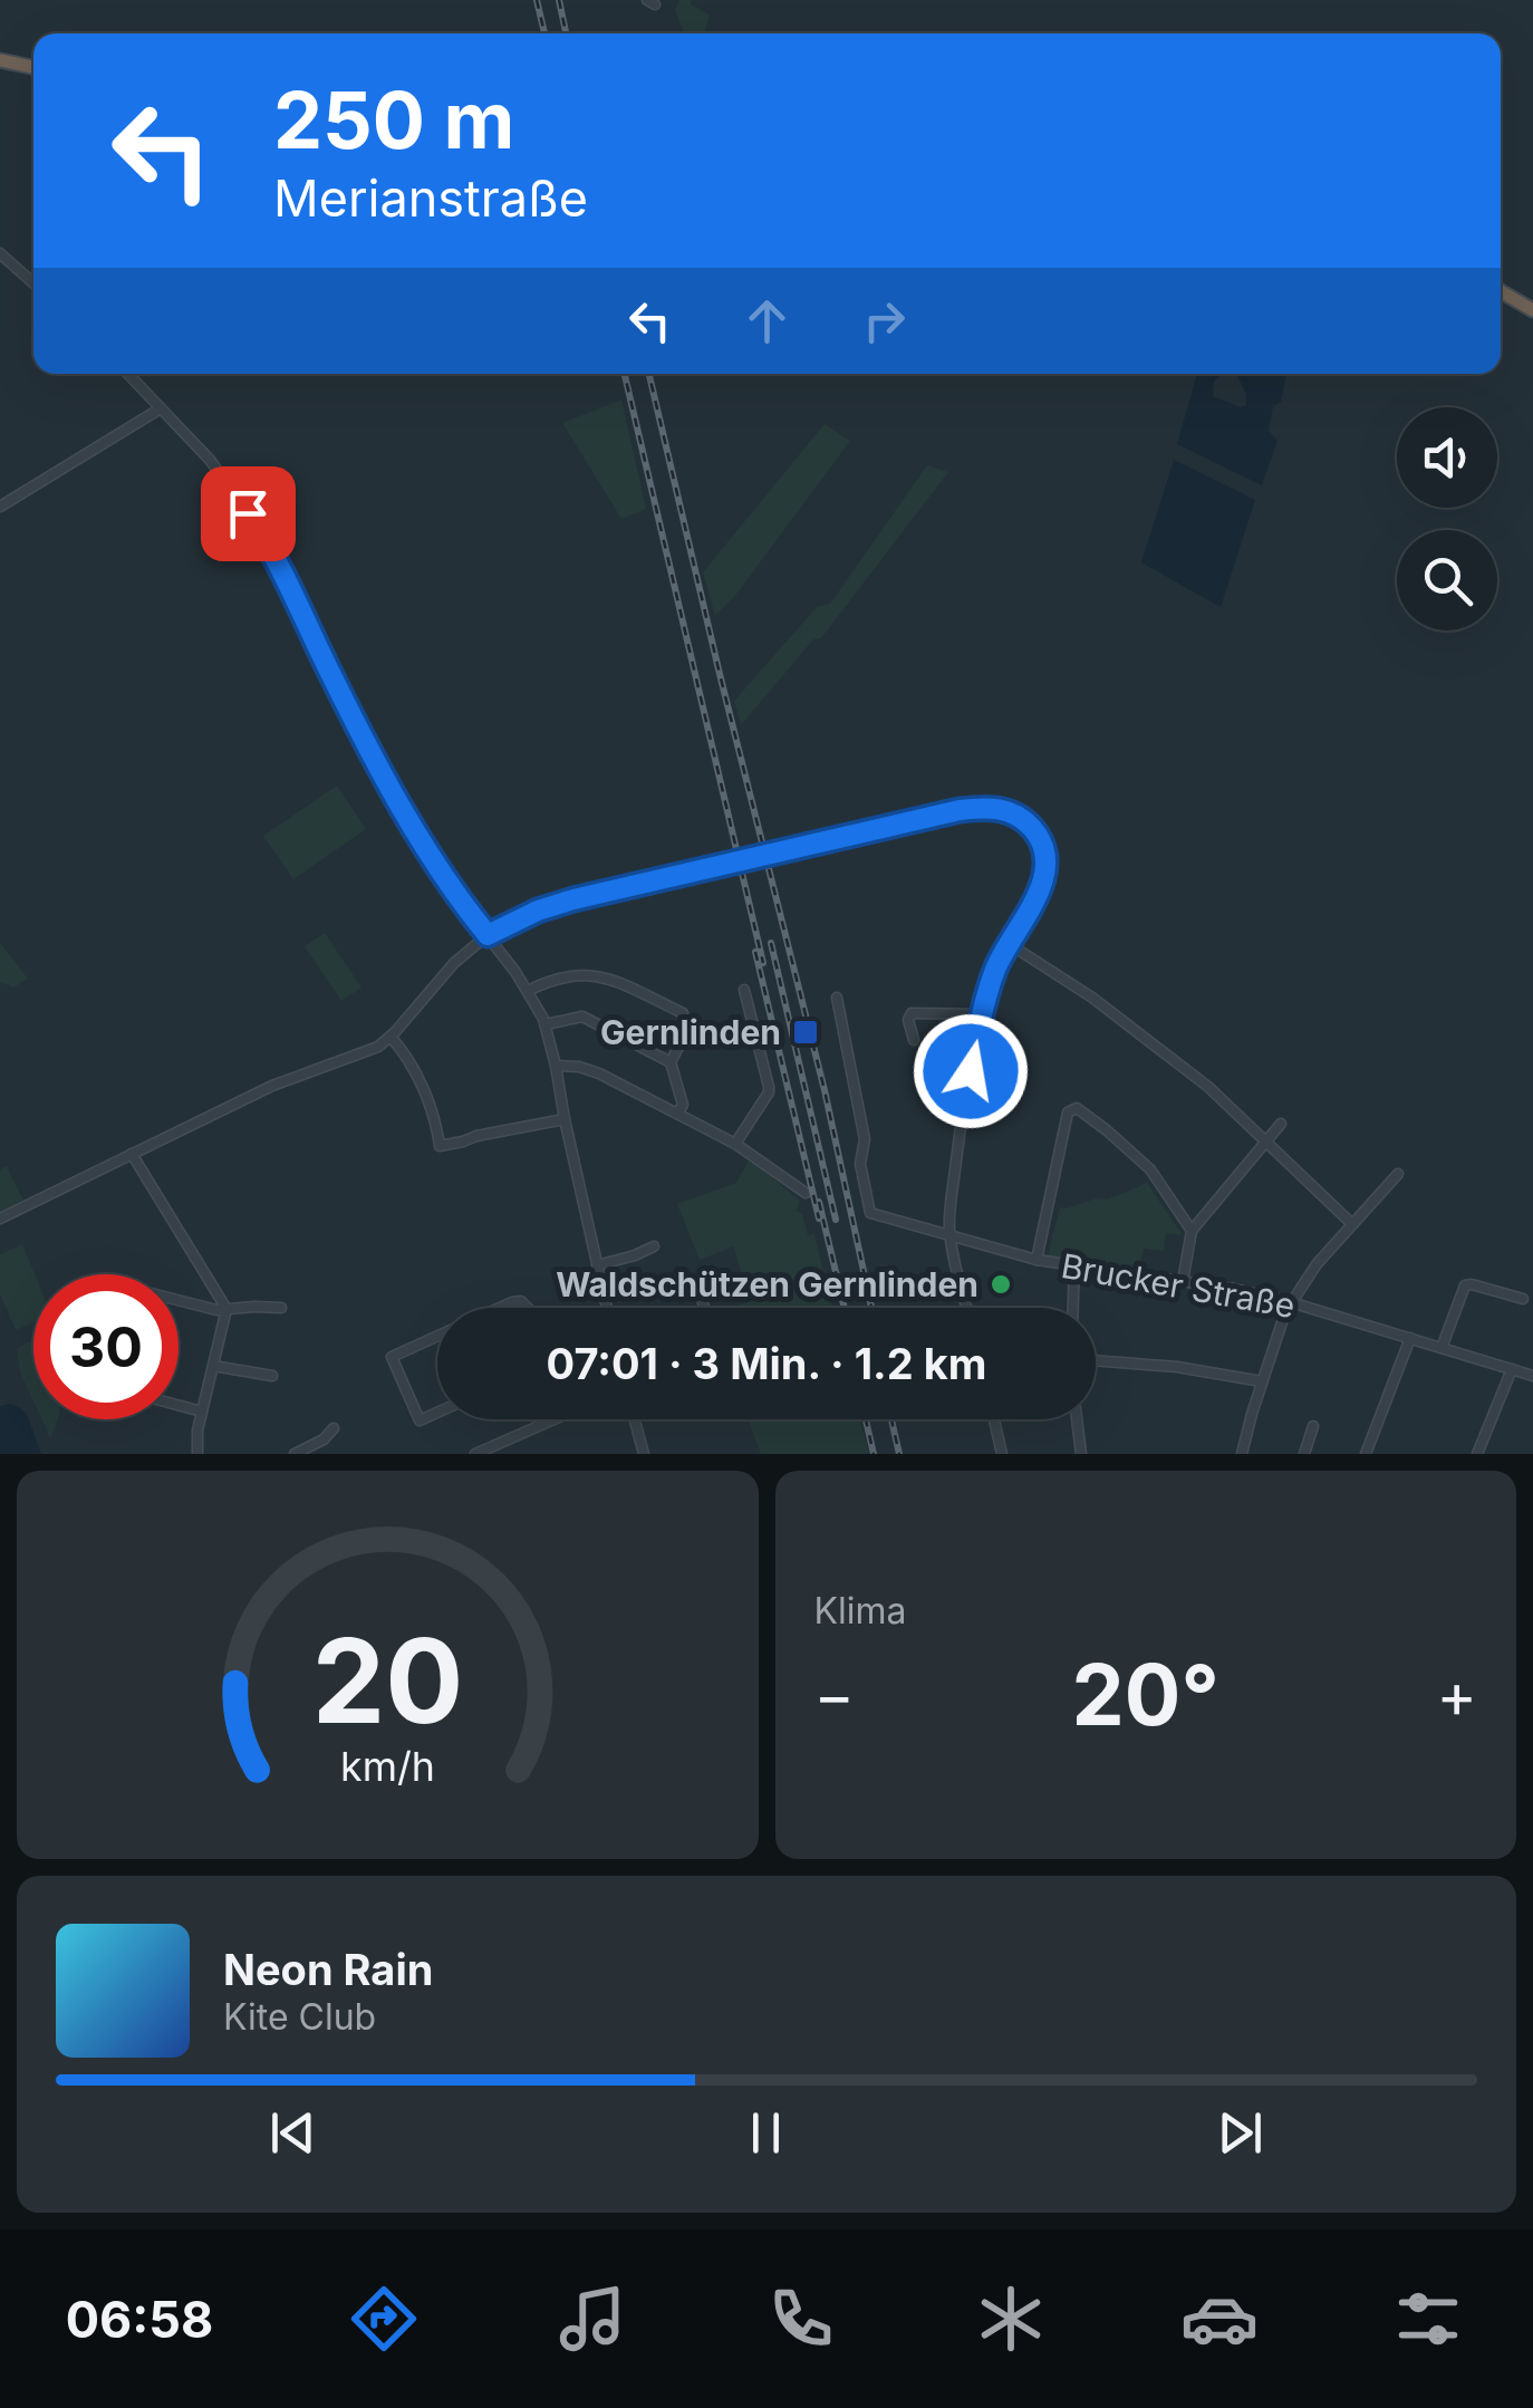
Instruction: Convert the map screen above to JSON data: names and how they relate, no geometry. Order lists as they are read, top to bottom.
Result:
{
  "streets": {
    "street": ["Brucker Straße"]
  },
  "places": {
    "transit": ["Gernlinden"],
    "other": ["Waldschützen Gernlinden"]
  },
  "page": {
    "turn": ["250 m", "Merianstraße"],
    "limit": "30",
    "trip": "07:01 · 3 Min. · 1.2 km",
    "tile": "Klima",
    "heat": ["−", "20°", "+"],
    "song": ["Neon Rain", "Kite Club"],
    "tabs": "06:58",
    "gauge": ["20", "km/h"]
  }
}
